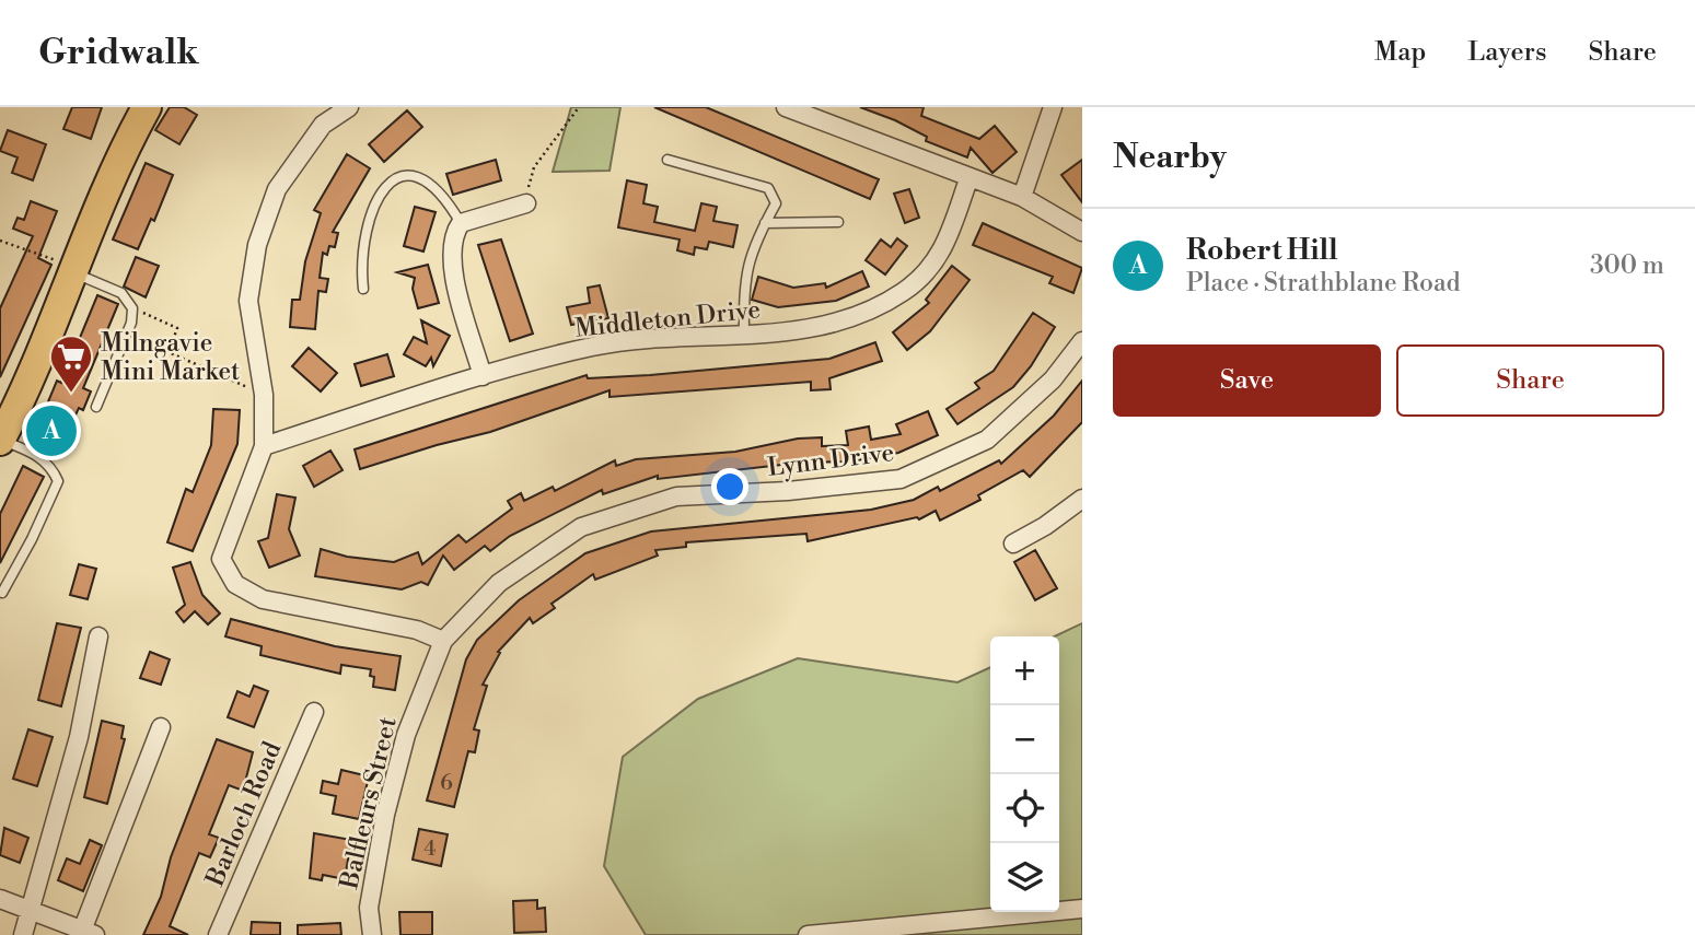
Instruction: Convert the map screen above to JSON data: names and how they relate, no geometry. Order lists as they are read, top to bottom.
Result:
{
  "streets": {
    "street": [
      "Middleton Drive",
      "Lynn Drive",
      "Balfleurs Street",
      "Barloch Road"
    ]
  },
  "crossings": [
    ["Lynn Drive", "Balfleurs Street"]
  ],
  "places": {
    "supermarket": ["Milngavie Mini Market"]
  },
  "house_numbers": ["6", "4"],
  "page": {
    "header": "Gridwalk",
    "nav": ["Map", "Layers", "Share"],
    "heading": "Nearby",
    "list": [
      {
        "mark": "A",
        "name": "Robert Hill",
        "note": "Place · Strathblane Road",
        "value": "300 m"
      }
    ],
    "buttons": ["Save", "Share"],
    "pins": "A",
    "map_buttons": ["+", "−"]
  }
}
